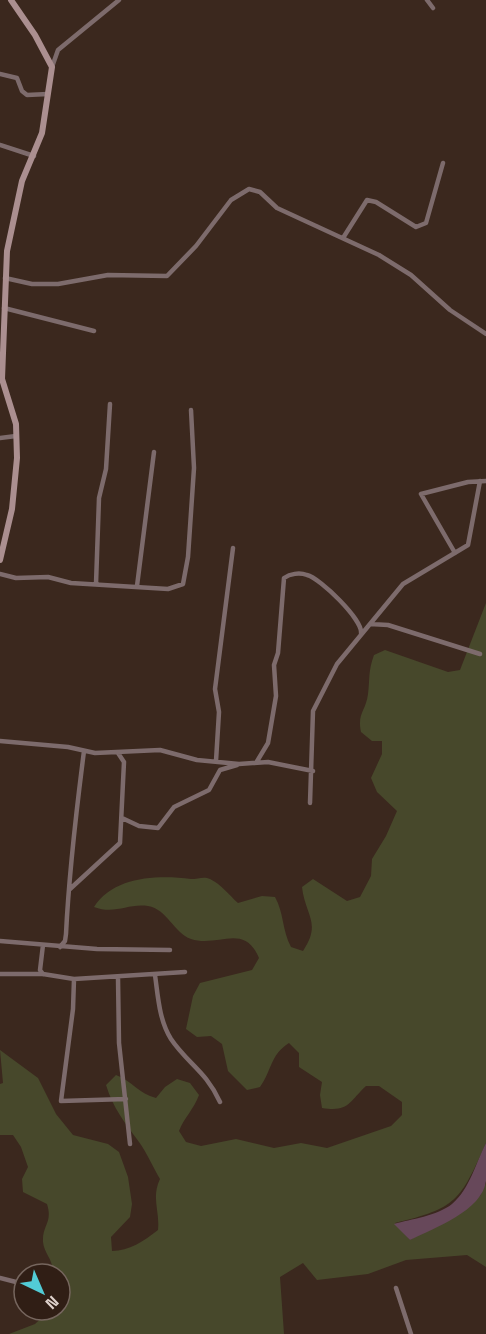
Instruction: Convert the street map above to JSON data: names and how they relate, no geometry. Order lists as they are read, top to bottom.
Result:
{
  "north": "bottom right"
}
